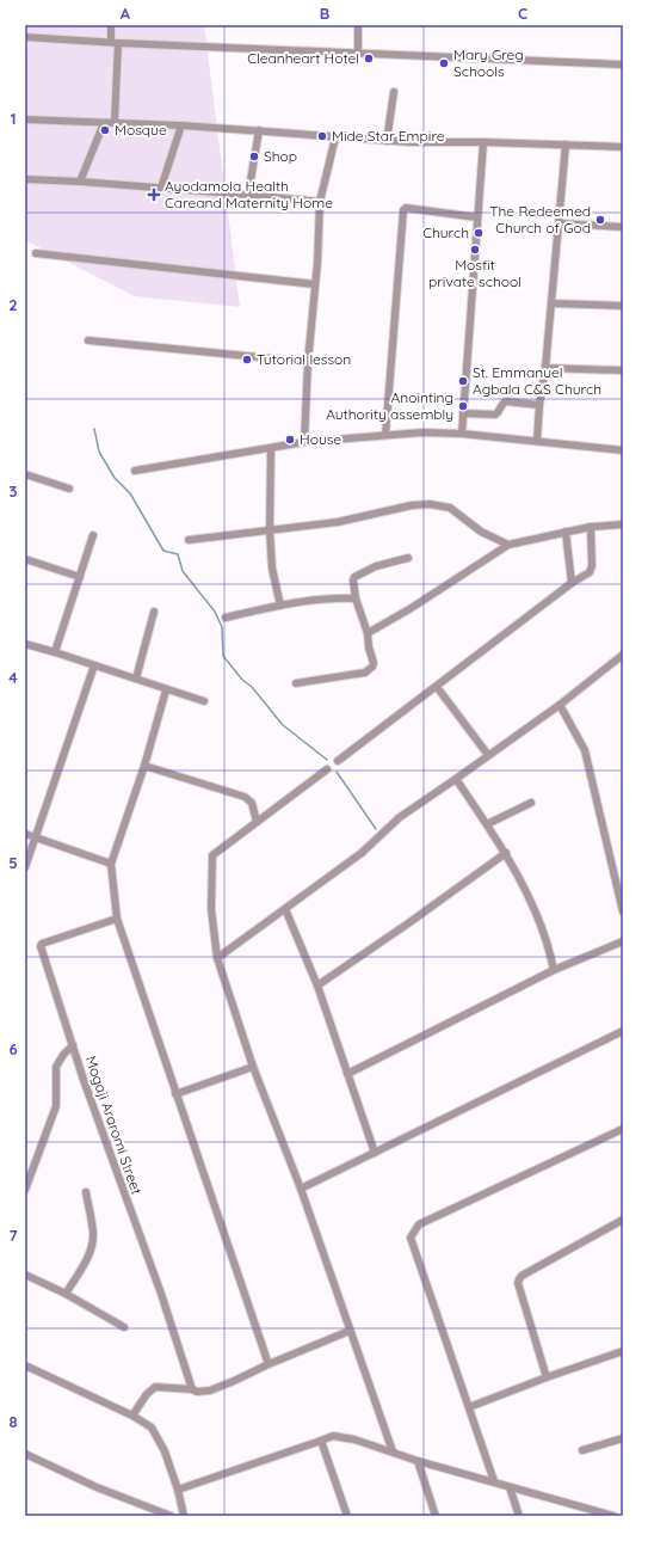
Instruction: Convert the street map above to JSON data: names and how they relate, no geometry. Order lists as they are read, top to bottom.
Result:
{
  "streets": {
    "street": ["Mogaji Araromi Street"]
  },
  "places": {
    "other": [
      "Cleanheart Hotel",
      "Mary Greg Schools",
      "Mosque",
      "Mide Star Empire",
      "Shop",
      "The Redeemed Church of God",
      "Church",
      "Mosfit private school",
      "Tutorial lesson",
      "St. Emmanuel Agbala C&S Church",
      "Anointing Authority assembly",
      "House"
    ],
    "health": ["Ayodamola Health Careand Maternity Home"]
  },
  "grid": {
    "columns": ["A", "B", "C"],
    "rows": [
      "1",
      "2",
      "3",
      "4",
      "5",
      "6",
      "7",
      "8"
    ]
  }
}
